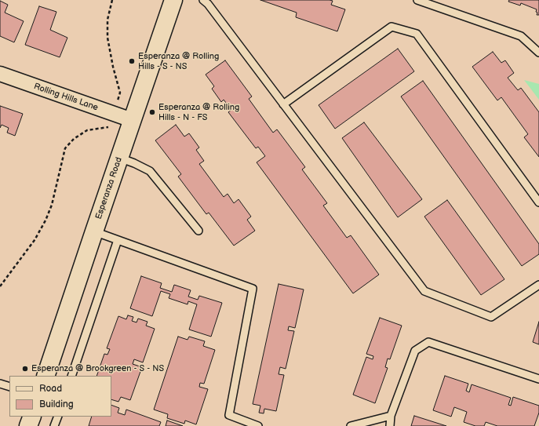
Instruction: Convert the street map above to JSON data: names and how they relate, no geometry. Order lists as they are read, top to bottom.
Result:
{
  "streets": {
    "street": ["Rolling Hills Lane", "Esperanza Road"]
  },
  "crossings": [
    ["Rolling Hills Lane", "Esperanza Road"]
  ],
  "places": ["Esperanza @ Rolling Hills - S - NS", "Esperanza @ Rolling Hills - N - FS", "Esperanza @ Brookgreen - S - NS"],
  "legend": ["Road", "Building"]
}
